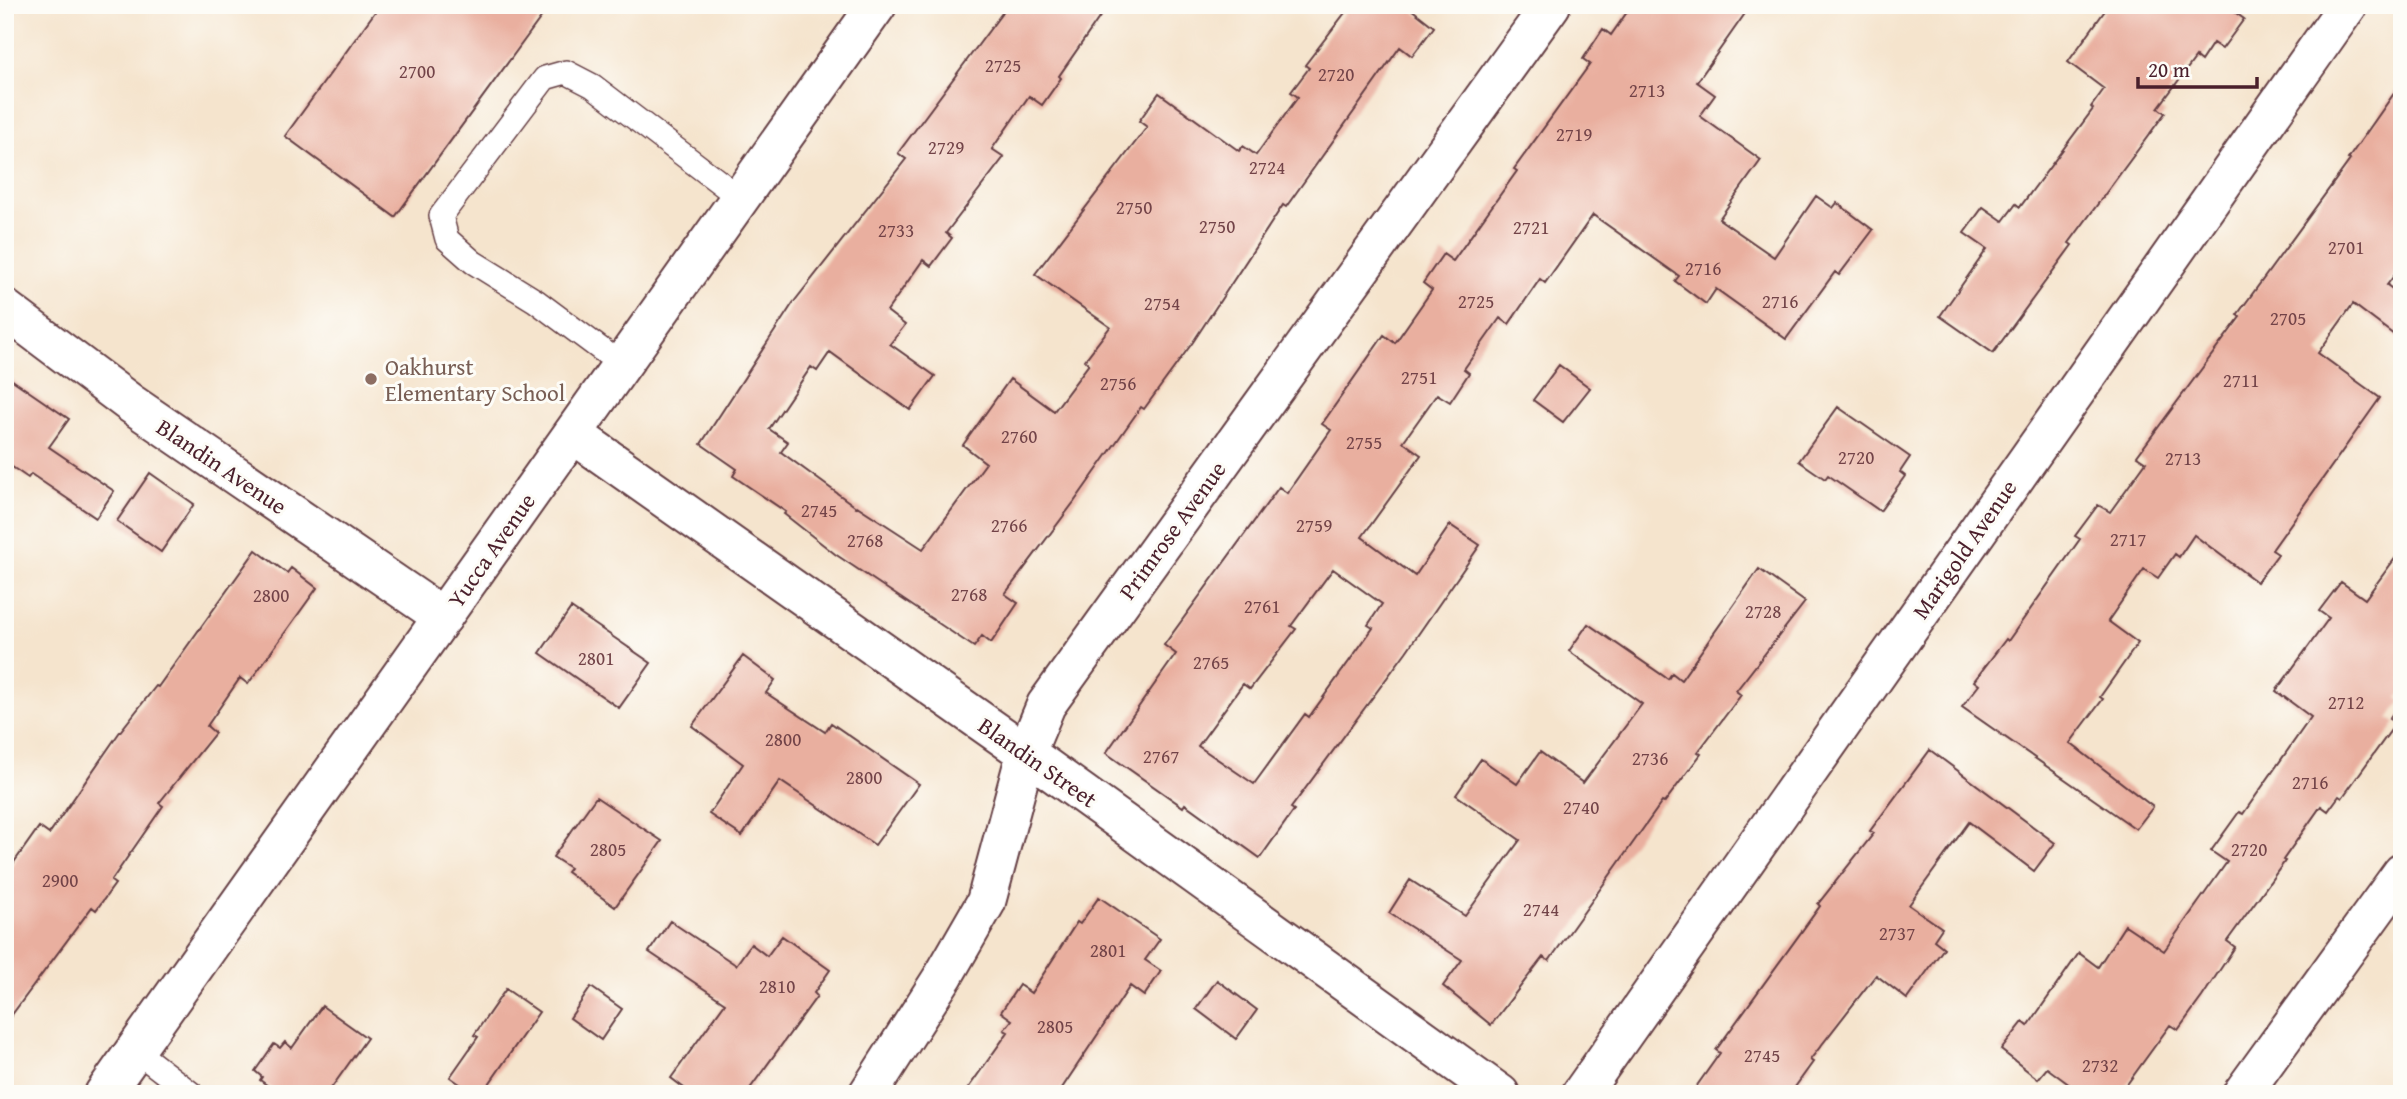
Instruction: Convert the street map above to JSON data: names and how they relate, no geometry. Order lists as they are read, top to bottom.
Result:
{
  "streets": {
    "street": [
      "Blandin Avenue",
      "Primrose Avenue",
      "Marigold Avenue",
      "Yucca Avenue",
      "Blandin Street"
    ]
  },
  "crossings": [
    ["Blandin Avenue", "Yucca Avenue"],
    ["Primrose Avenue", "Blandin Street"],
    ["Yucca Avenue", "Blandin Street"]
  ],
  "places": ["Oakhurst Elementary School"],
  "house_numbers": [
    "2725",
    "2700",
    "2720",
    "2713",
    "2719",
    "2729",
    "2724",
    "2750",
    "2750",
    "2721",
    "2733",
    "2701",
    "2716",
    "2725",
    "2716",
    "2754",
    "2705",
    "2751",
    "2711",
    "2756",
    "2760",
    "2755",
    "2720",
    "2713",
    "2745",
    "2766",
    "2759",
    "2717",
    "2768",
    "2768",
    "2800",
    "2761",
    "2728",
    "2801",
    "2765",
    "2712",
    "2800",
    "2767",
    "2736",
    "2800",
    "2716",
    "2740",
    "2805",
    "2720",
    "2900",
    "2744",
    "2737",
    "2801",
    "2810",
    "2805",
    "2745",
    "2732"
  ],
  "scale_bar": "20 m"
}
